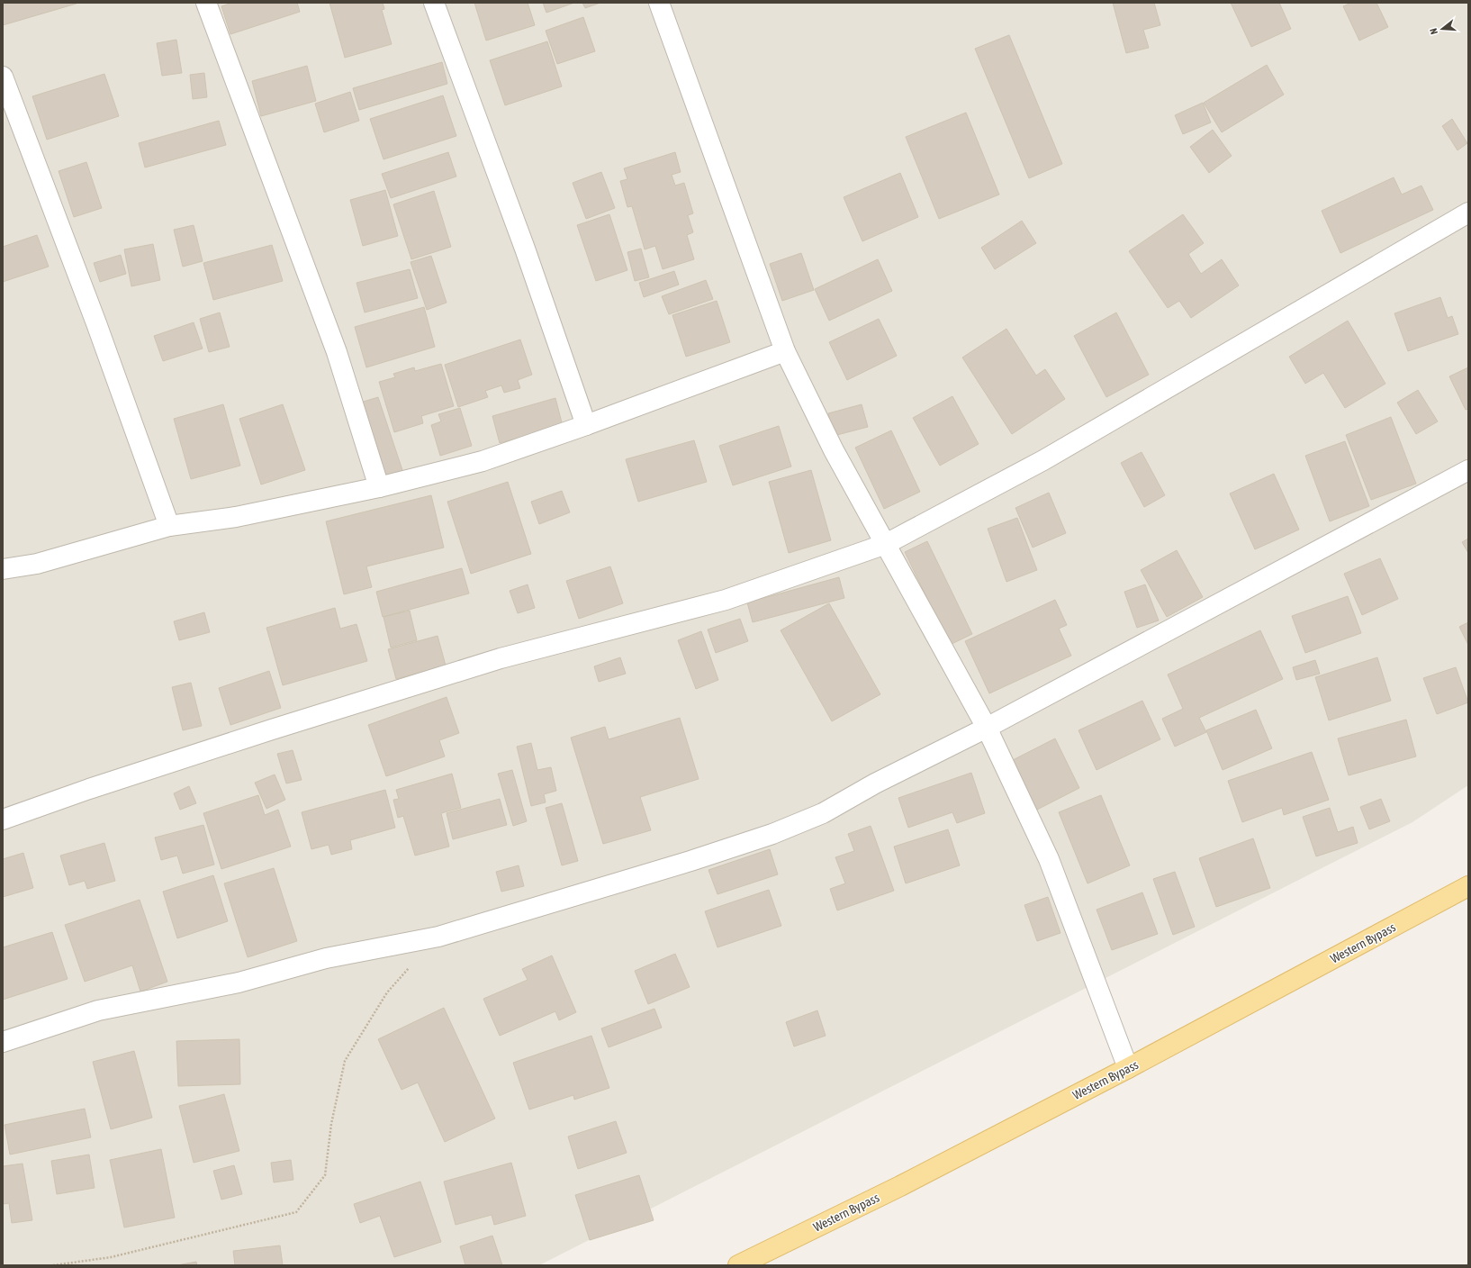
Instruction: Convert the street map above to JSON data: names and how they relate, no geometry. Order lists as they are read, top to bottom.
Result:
{
  "streets": {
    "main road": ["Western Bypass"]
  },
  "north": "left"
}
